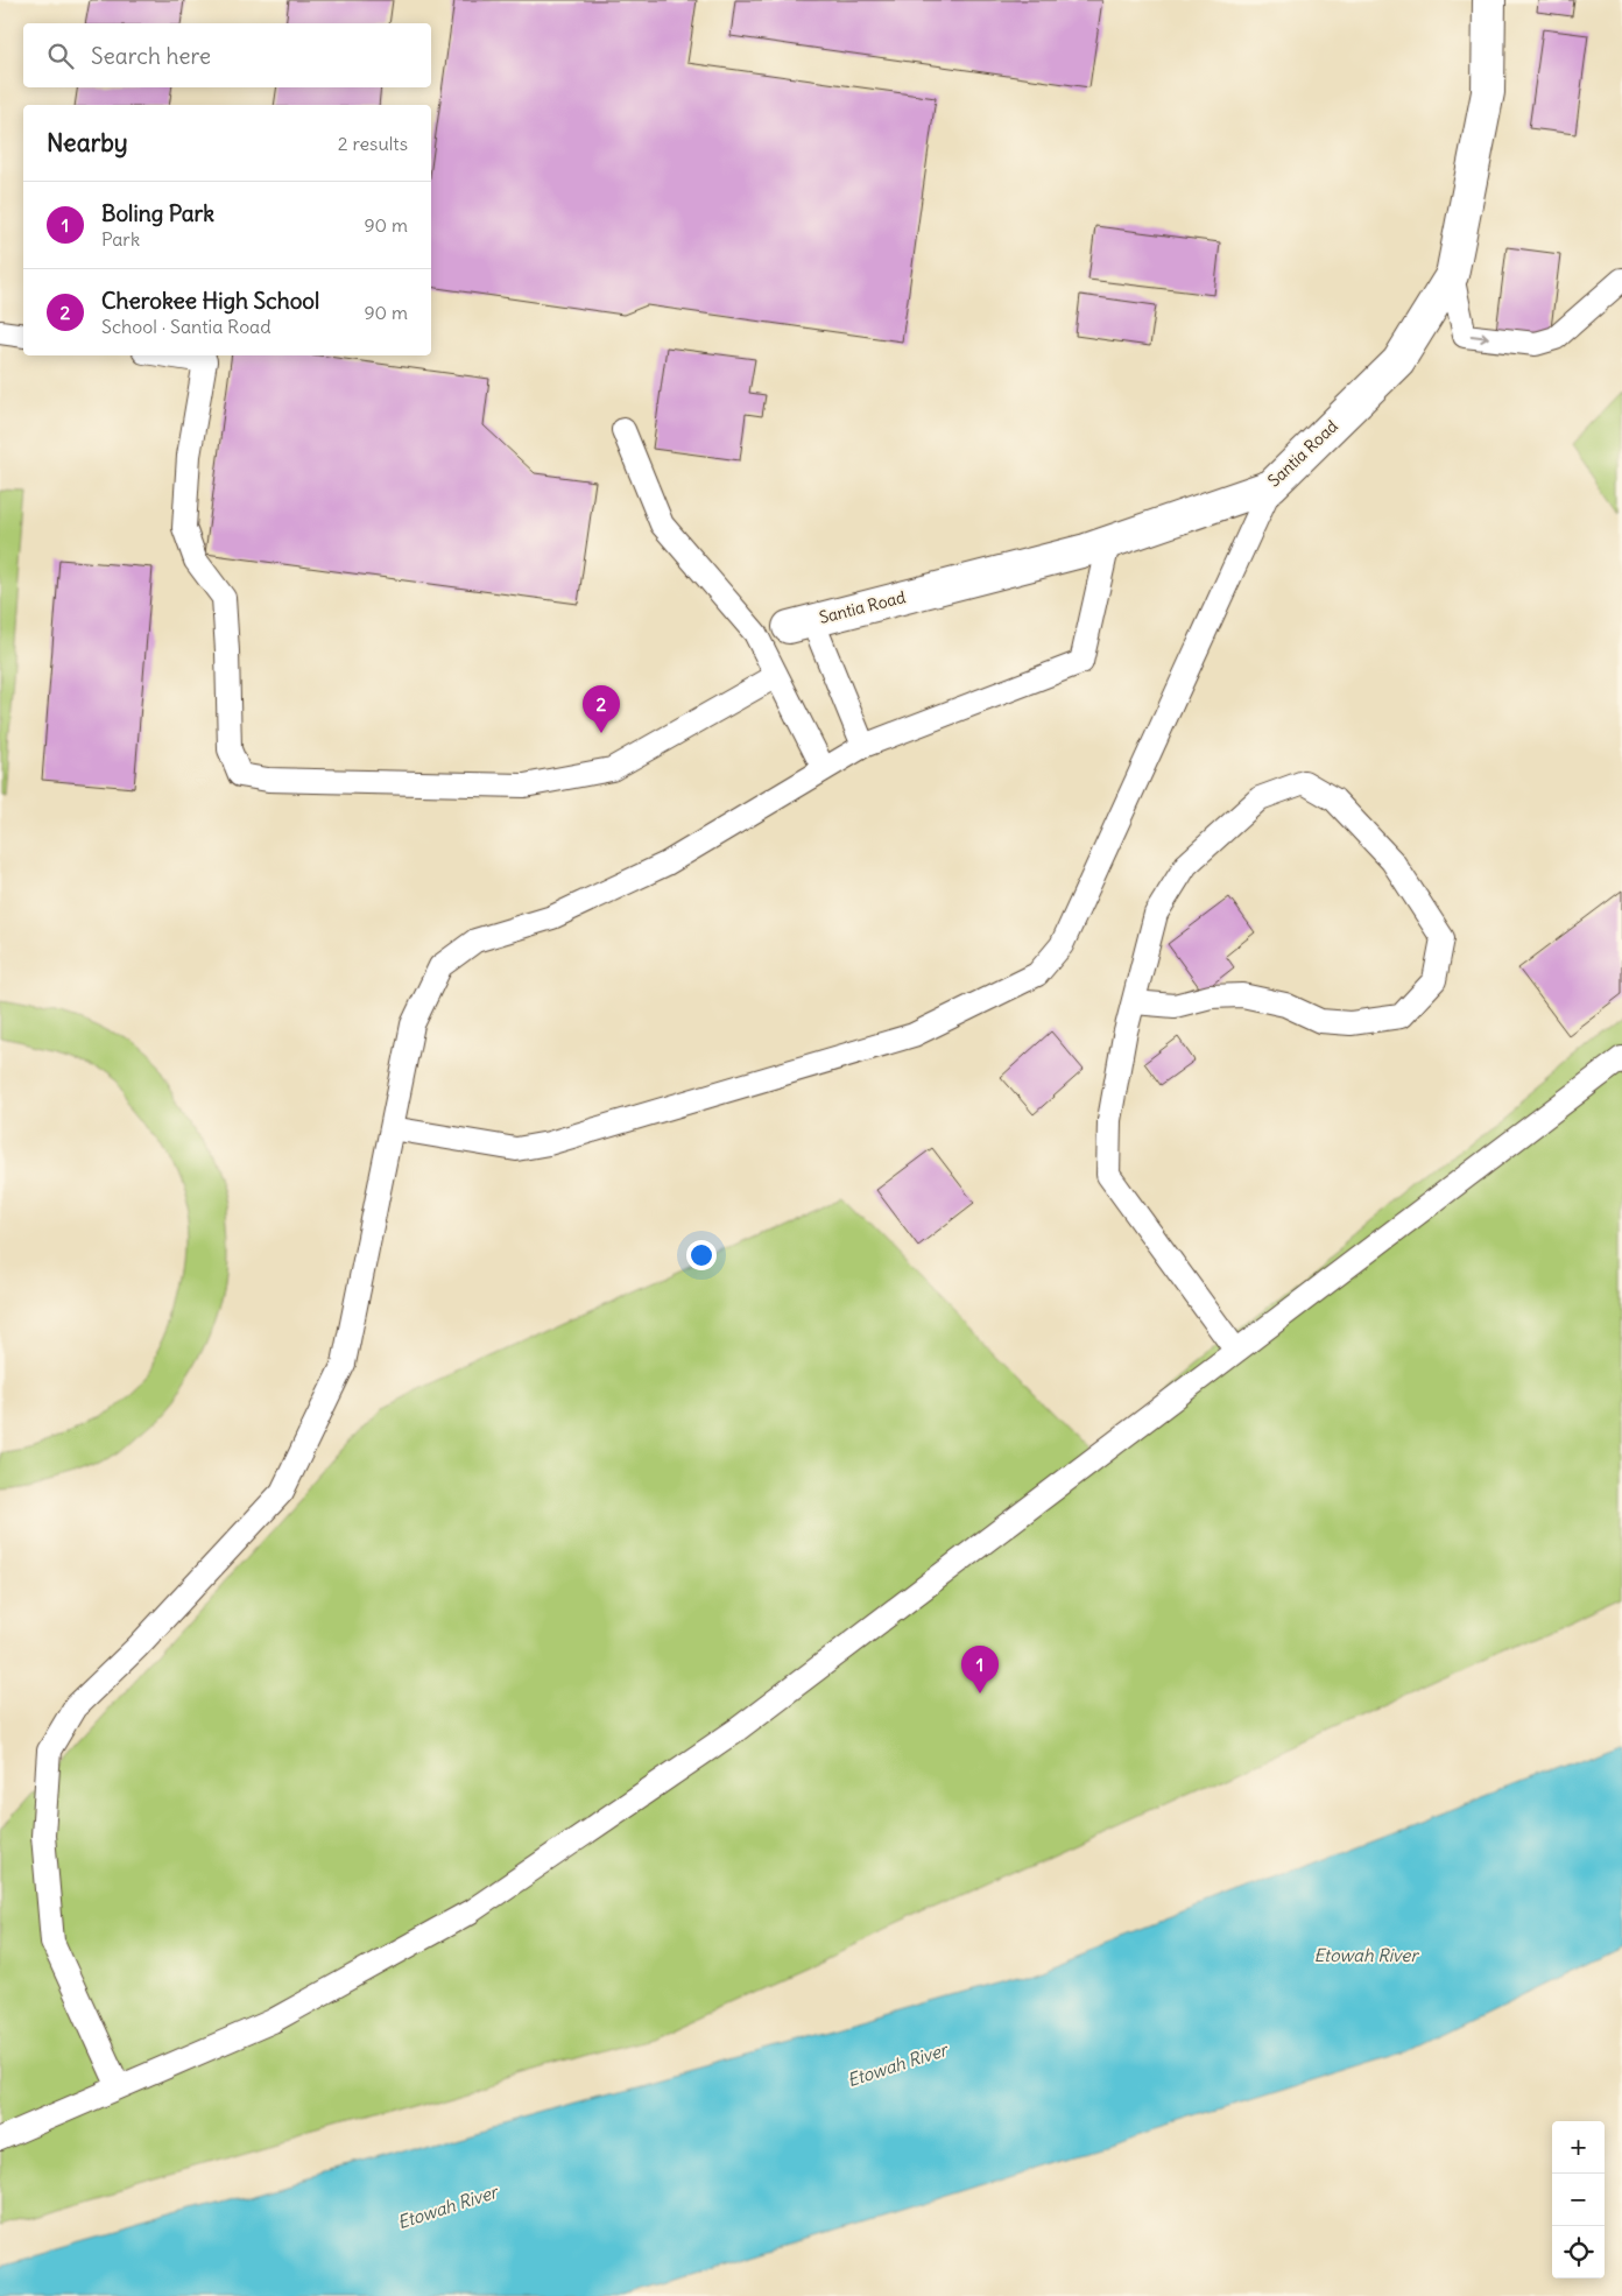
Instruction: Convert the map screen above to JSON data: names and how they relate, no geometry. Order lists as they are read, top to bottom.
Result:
{
  "streets": {
    "street": ["Santia Road"]
  },
  "water": ["Etowah River"],
  "page": {
    "search": "Search here",
    "heading": ["Nearby", "2 results"],
    "list": [
      {
        "mark": "1",
        "name": "Boling Park",
        "note": "Park",
        "value": "90 m"
      },
      {
        "mark": "2",
        "name": "Cherokee High School",
        "note": "School · Santia Road",
        "value": "90 m"
      }
    ],
    "pins": ["2", "1"],
    "map_buttons": ["+", "−"]
  }
}
